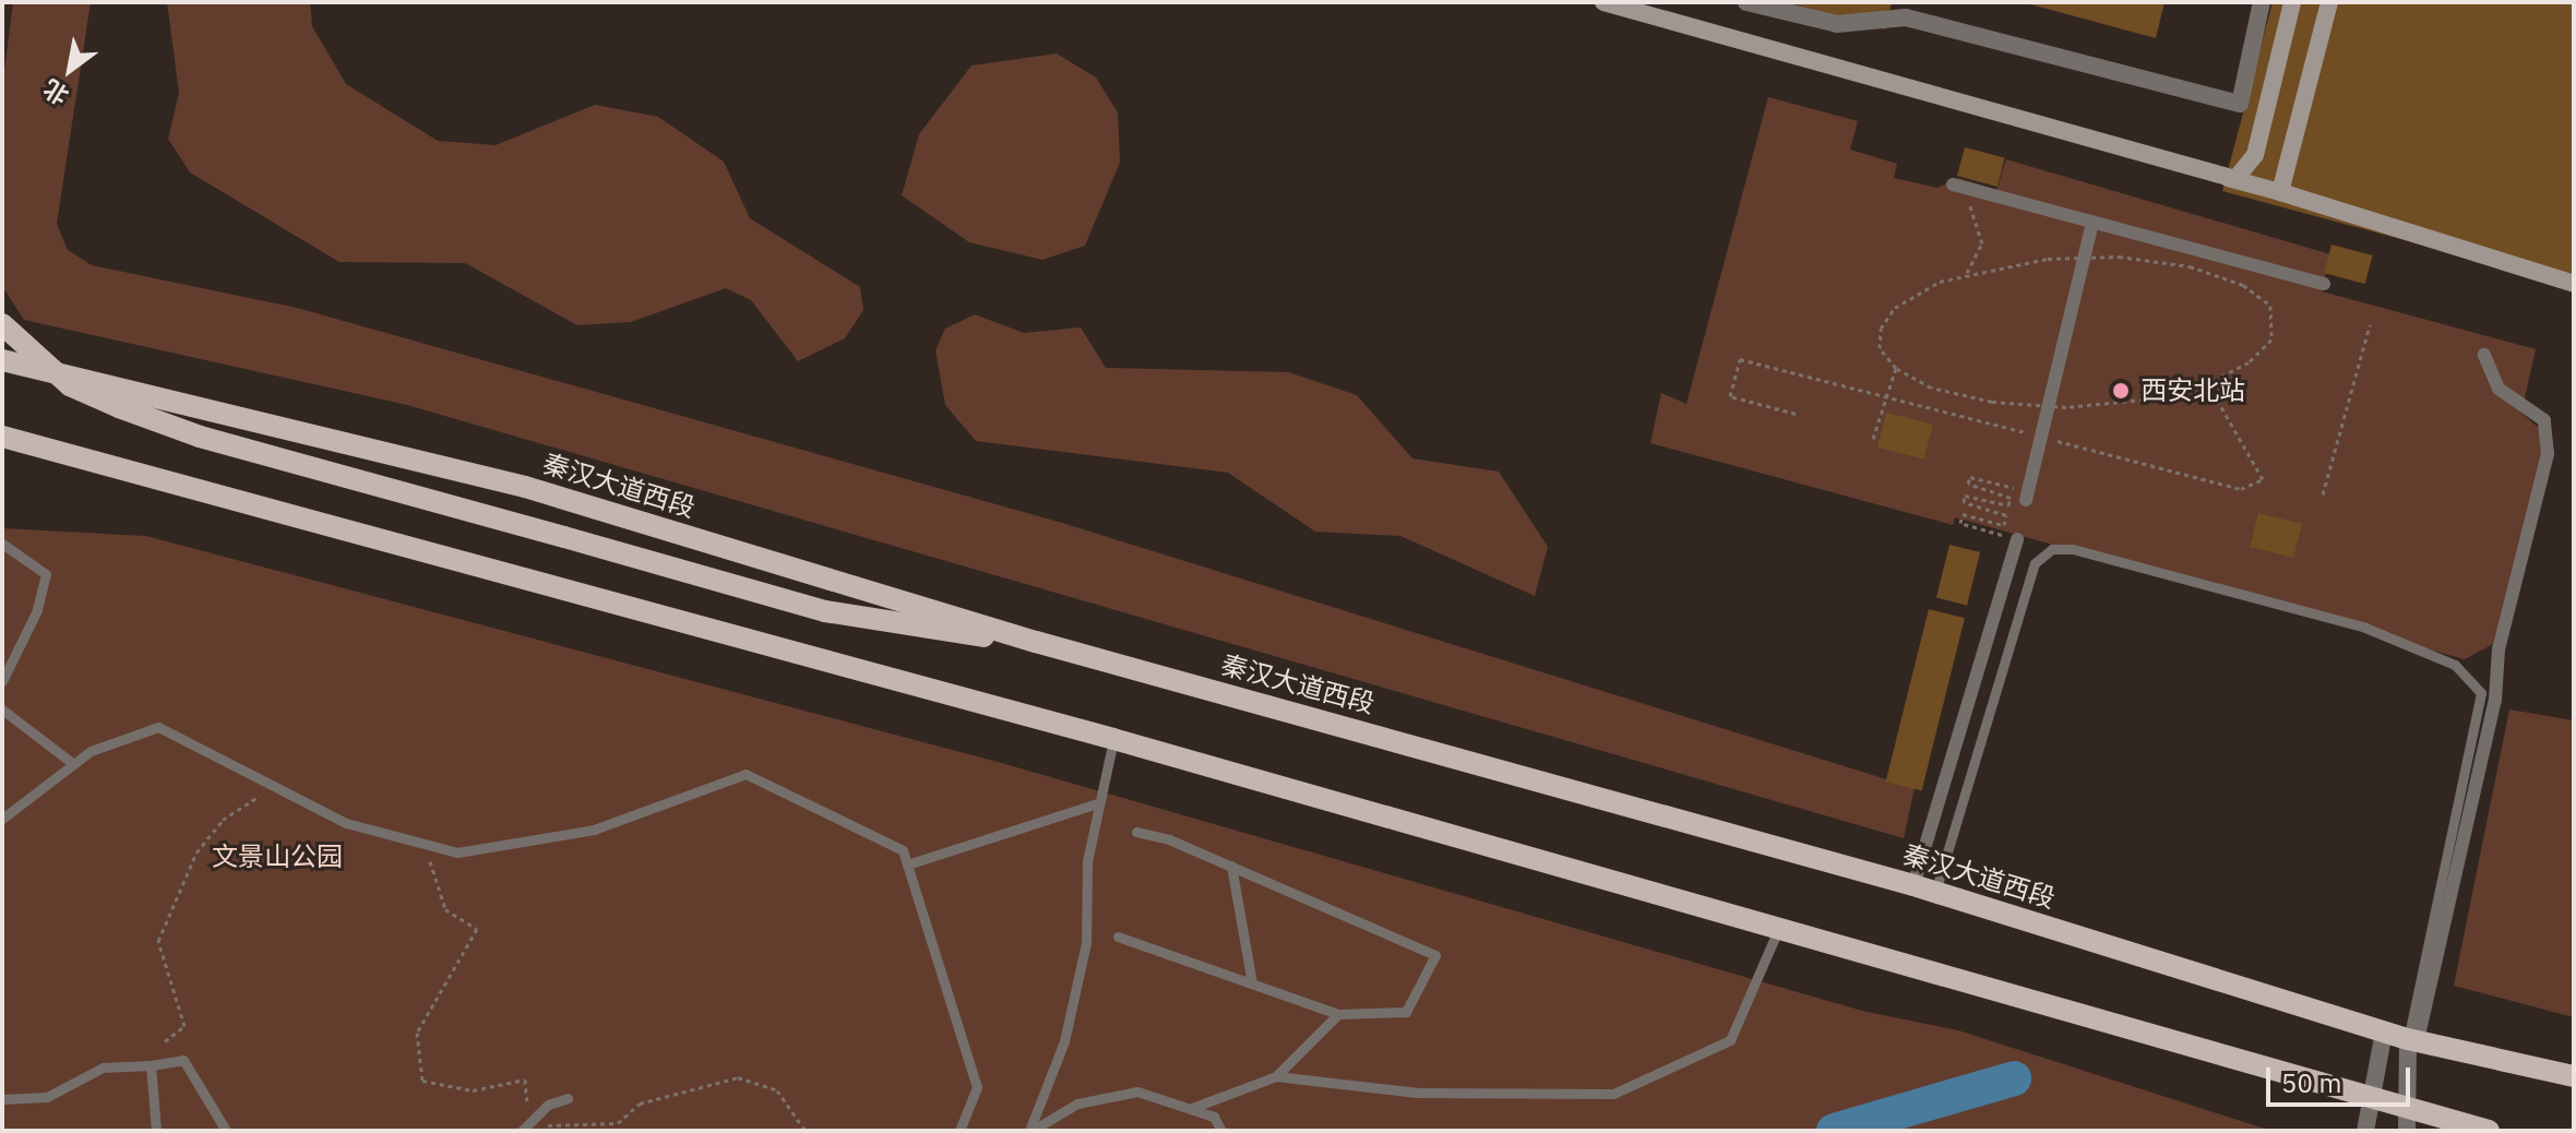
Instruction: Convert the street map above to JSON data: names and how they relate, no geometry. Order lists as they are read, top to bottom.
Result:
{
  "streets": {
    "main road": ["秦汉大道西段"]
  },
  "parks": ["文景山公园"],
  "places": ["西安北站"],
  "scale_bar": "50 m",
  "north": "bottom left"
}
